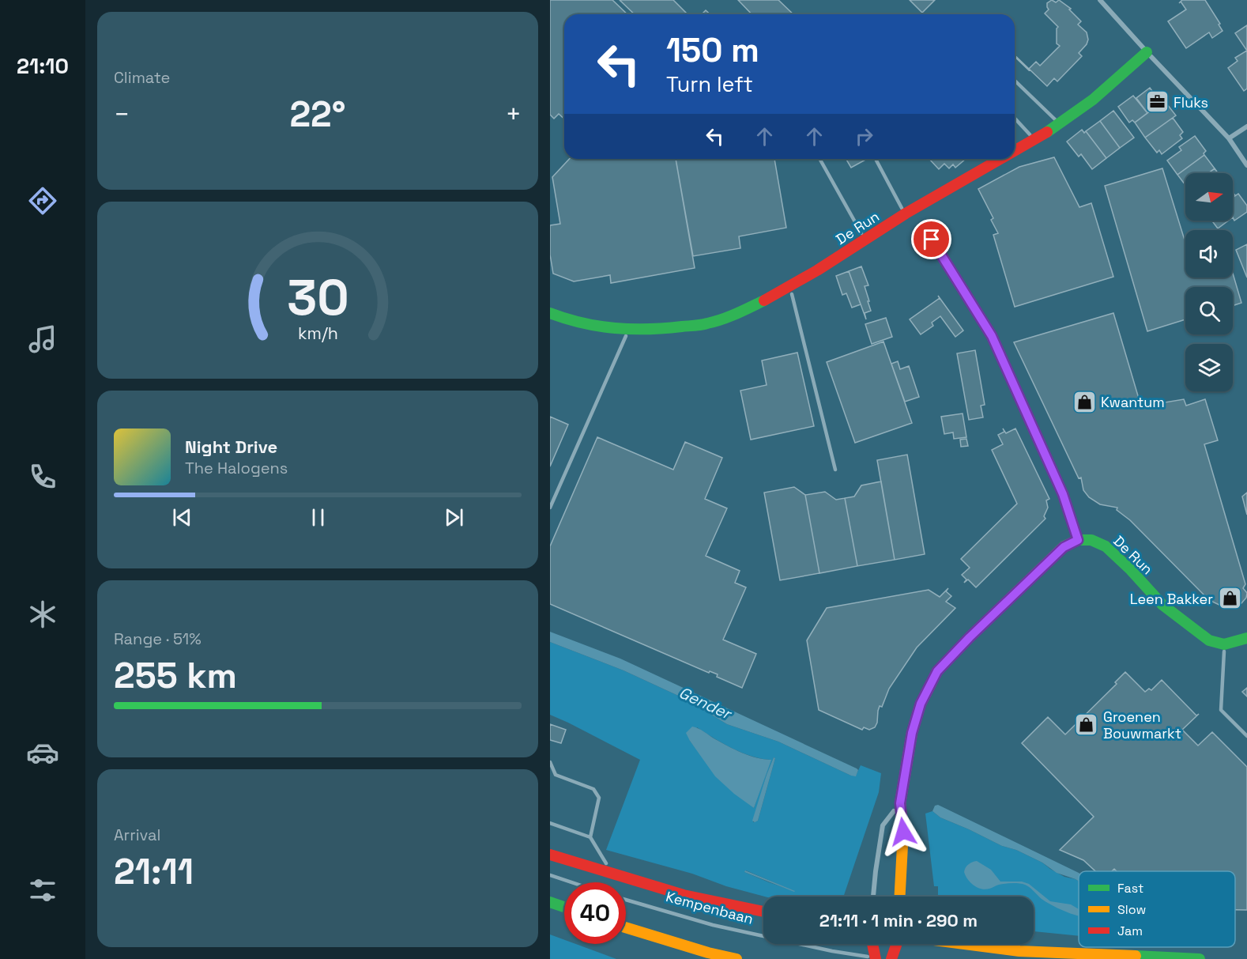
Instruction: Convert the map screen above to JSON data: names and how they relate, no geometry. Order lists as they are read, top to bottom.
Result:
{
  "streets": {
    "street": ["De Run", "Kempenbaan"]
  },
  "water": ["Gender"],
  "places": {
    "office": ["Fluks"],
    "shop": ["Kwantum", "Leen Bakker", "Groenen Bouwmarkt"]
  },
  "legend": ["Fast", "Slow", "Jam"],
  "north": "right",
  "page": {
    "tabs": "21:10",
    "tile": [
      "Climate",
      ["Range · 51%", "255 km"],
      ["Arrival", "21:11"]
    ],
    "turn": ["150 m", "Turn left"],
    "heat": ["−", "22°", "+"],
    "song": ["Night Drive", "The Halogens"],
    "limit": "40",
    "trip": "21:11 · 1 min · 290 m",
    "gauge": ["30", "km/h"]
  }
}
